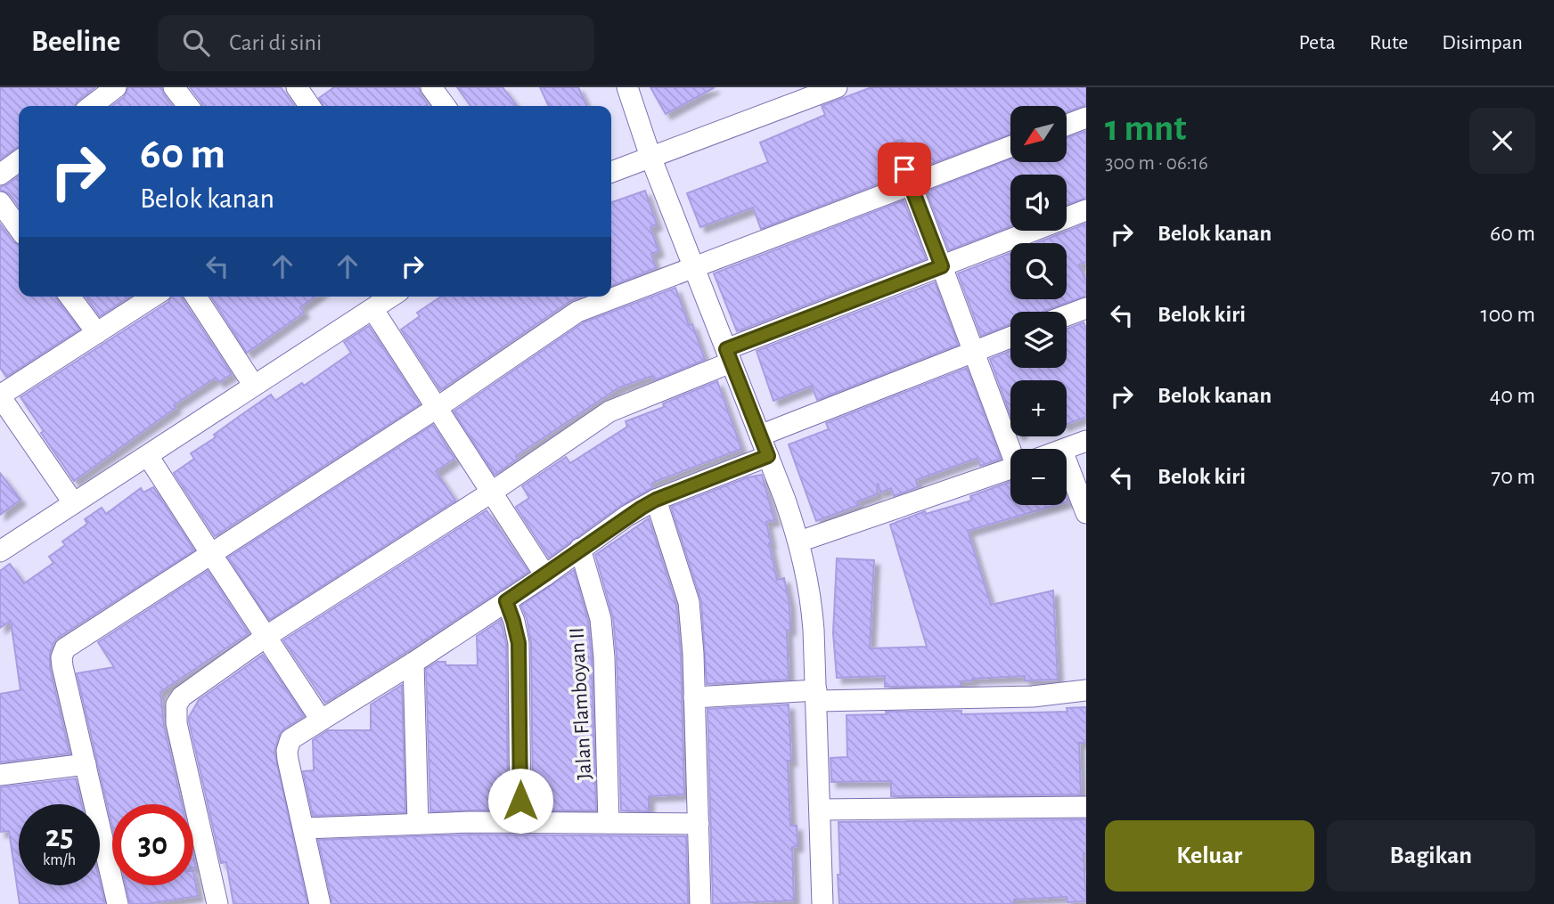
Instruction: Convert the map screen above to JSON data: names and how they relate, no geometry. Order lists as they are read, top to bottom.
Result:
{
  "streets": {
    "street": ["Jalan Flamboyan II"]
  },
  "north": "bottom left",
  "page": {
    "header": "Beeline",
    "search": "Cari di sini",
    "nav": ["Peta", "Rute", "Disimpan"],
    "heading": ["1 mnt", "300 m · 06:16"],
    "map_buttons": ["+", "−"],
    "turn": ["60 m", "Belok kanan"],
    "list": [
      {
        "name": "Belok kanan",
        "value": "60 m"
      },
      {
        "name": "Belok kiri",
        "value": "100 m"
      },
      {
        "name": "Belok kanan",
        "value": "40 m"
      },
      {
        "name": "Belok kiri",
        "value": "70 m"
      }
    ],
    "speed": "25 km/h",
    "limit": "30",
    "buttons": ["Keluar", "Bagikan"]
  }
}
